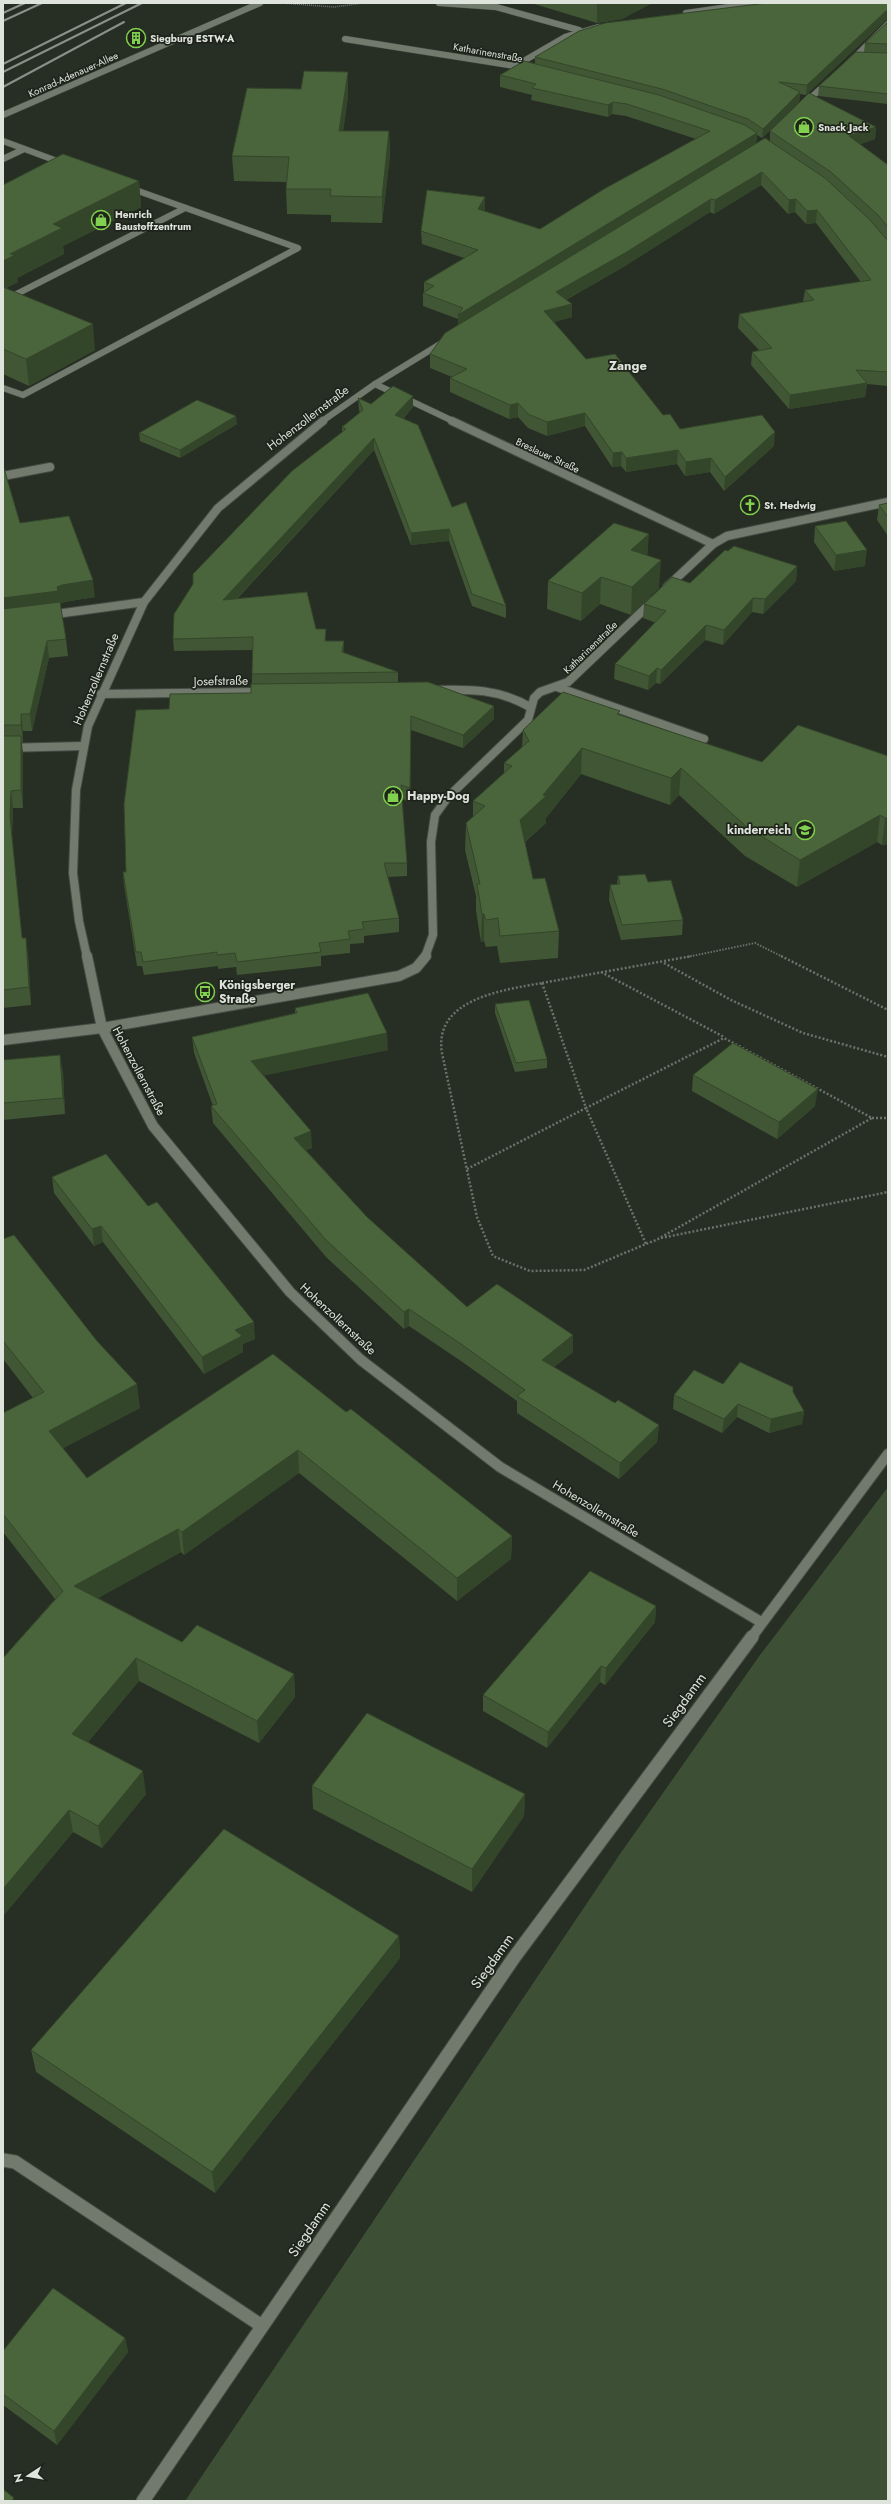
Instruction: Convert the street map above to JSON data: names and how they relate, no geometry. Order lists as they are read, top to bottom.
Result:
{
  "streets": {
    "street": [
      "Katharinenstraße",
      "Konrad-Adenauer-Allee",
      "Hohenzollernstraße",
      "Breslauer Straße",
      "Josefstraße",
      "Siegdamm"
    ]
  },
  "crossings": [
    ["Katharinenstraße", "Hohenzollernstraße"],
    ["Katharinenstraße", "Breslauer Straße"],
    ["Hohenzollernstraße", "Breslauer Straße"],
    ["Hohenzollernstraße", "Josefstraße"],
    ["Hohenzollernstraße", "Siegdamm"]
  ],
  "districts": ["Zange"],
  "places": {
    "building": ["Siegburg ESTW-A"],
    "shop": ["Snack Jack", "Henrich Baustoffzentrum", "Happy-Dog"],
    "church": ["St. Hedwig"],
    "school or university": ["kinderreich"],
    "bus stop": ["Königsberger Straße"]
  },
  "north": "left"
}
